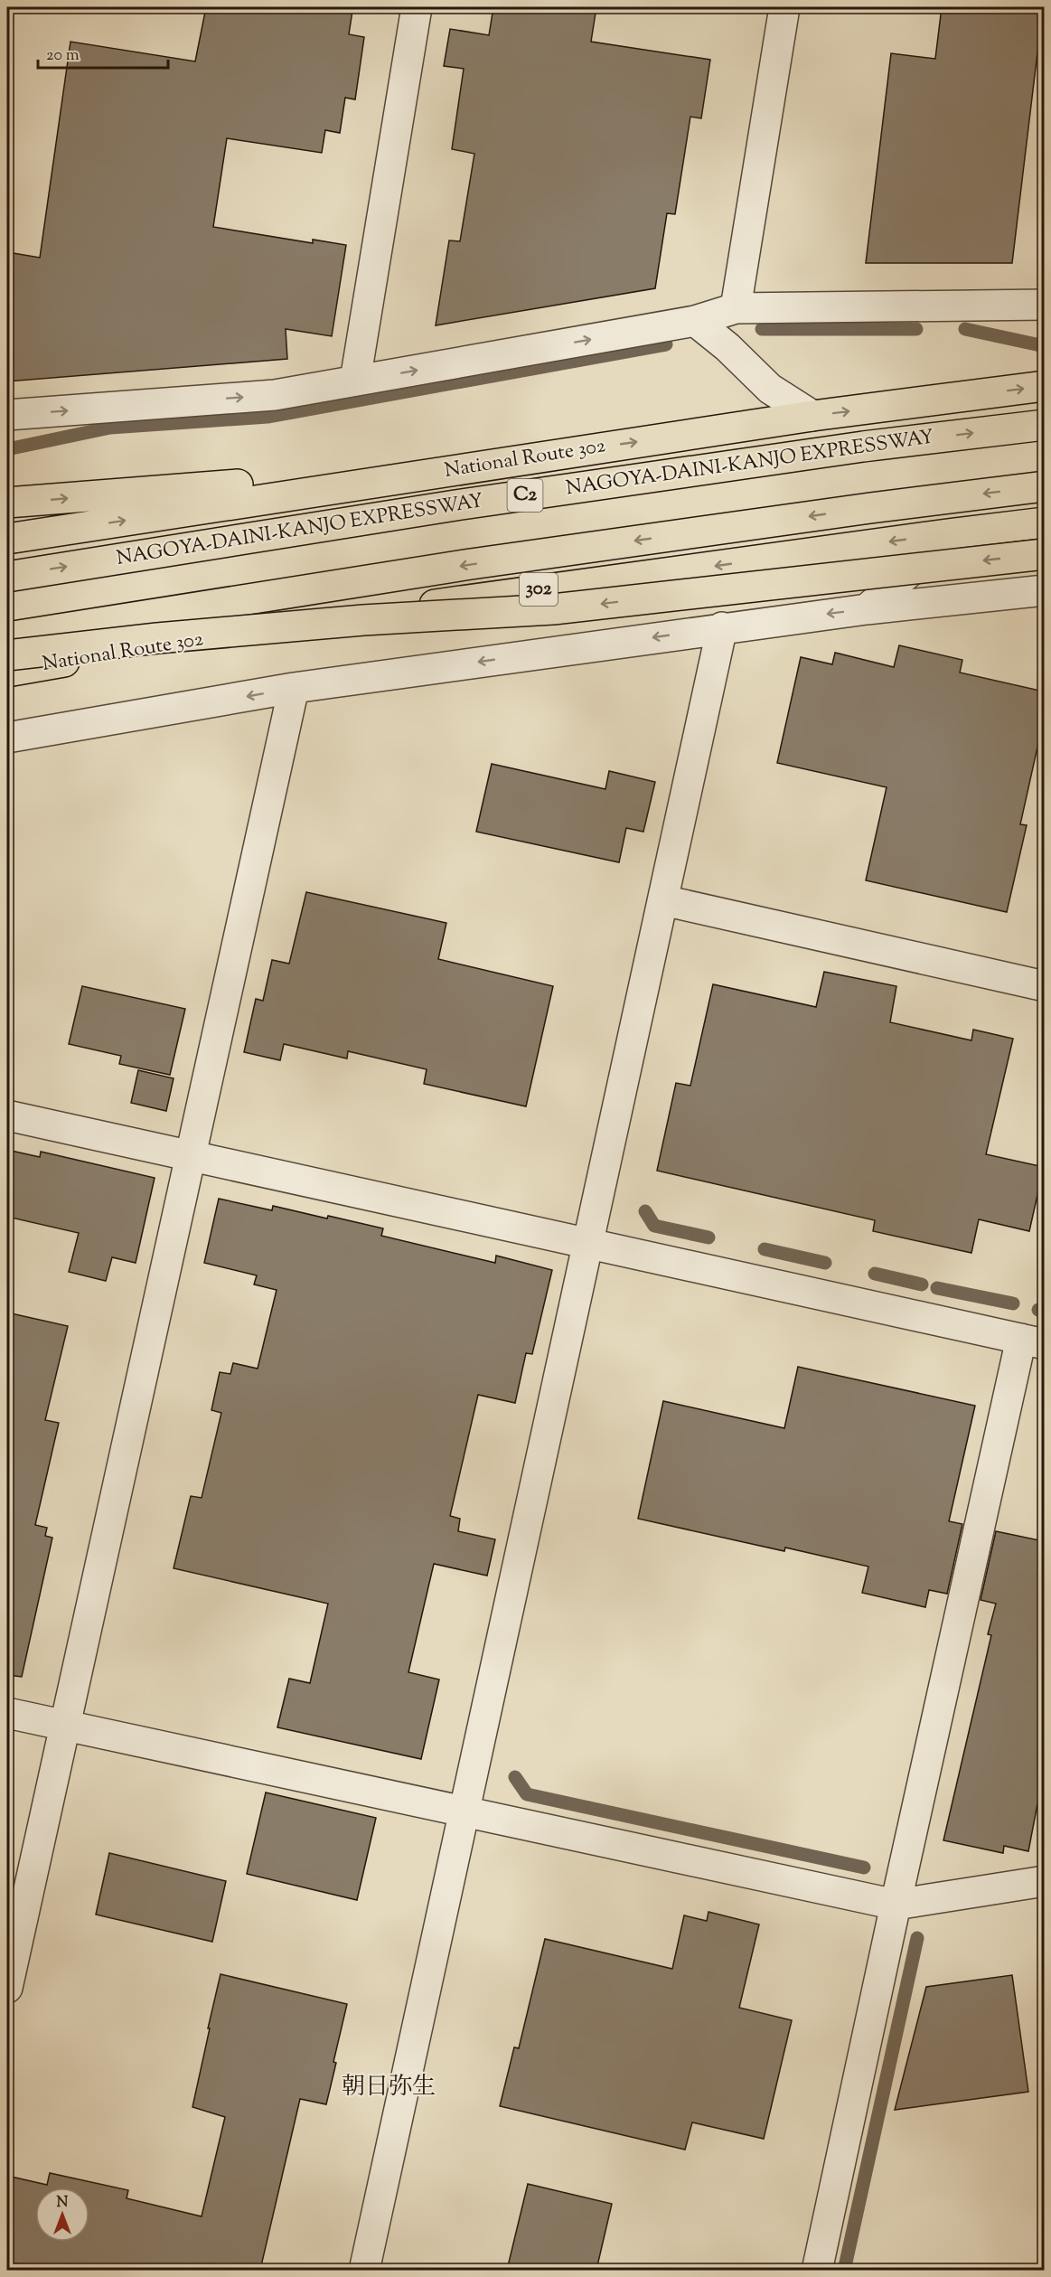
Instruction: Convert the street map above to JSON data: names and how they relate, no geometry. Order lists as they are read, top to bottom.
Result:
{
  "streets": {
    "highway": [
      "National Route 302",
      "NAGOYA-DAINI-KANJO EXPRESSWAY",
      "C2",
      "302"
    ]
  },
  "districts": ["朝日弥生"],
  "scale_bar": "20 m",
  "north": "top"
}
